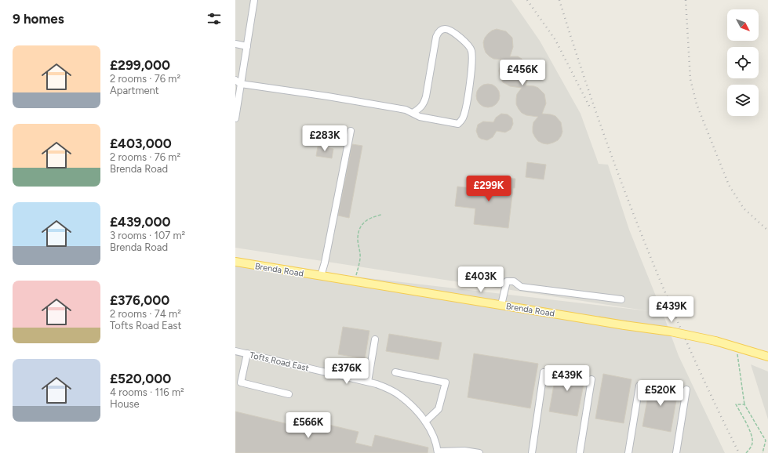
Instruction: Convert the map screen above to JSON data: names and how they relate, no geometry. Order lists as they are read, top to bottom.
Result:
{
  "streets": {
    "main road": ["Brenda Road"],
    "street": ["Tofts Road East"]
  },
  "north": "bottom right",
  "page": {
    "heading": "9 homes",
    "list": [
      {
        "name": "£299,000",
        "note": "2 rooms · 76 m² · Apartment"
      },
      {
        "name": "£403,000",
        "note": "2 rooms · 76 m² · Brenda Road"
      },
      {
        "name": "£439,000",
        "note": "3 rooms · 107 m² · Brenda Road"
      },
      {
        "name": "£376,000",
        "note": "2 rooms · 74 m² · Tofts Road East"
      },
      {
        "name": "£520,000",
        "note": "4 rooms · 116 m² · House"
      }
    ],
    "price": [
      "£456K",
      "£283K",
      "£299K",
      "£403K",
      "£439K",
      "£376K",
      "£439K",
      "£520K",
      "£566K"
    ]
  }
}
